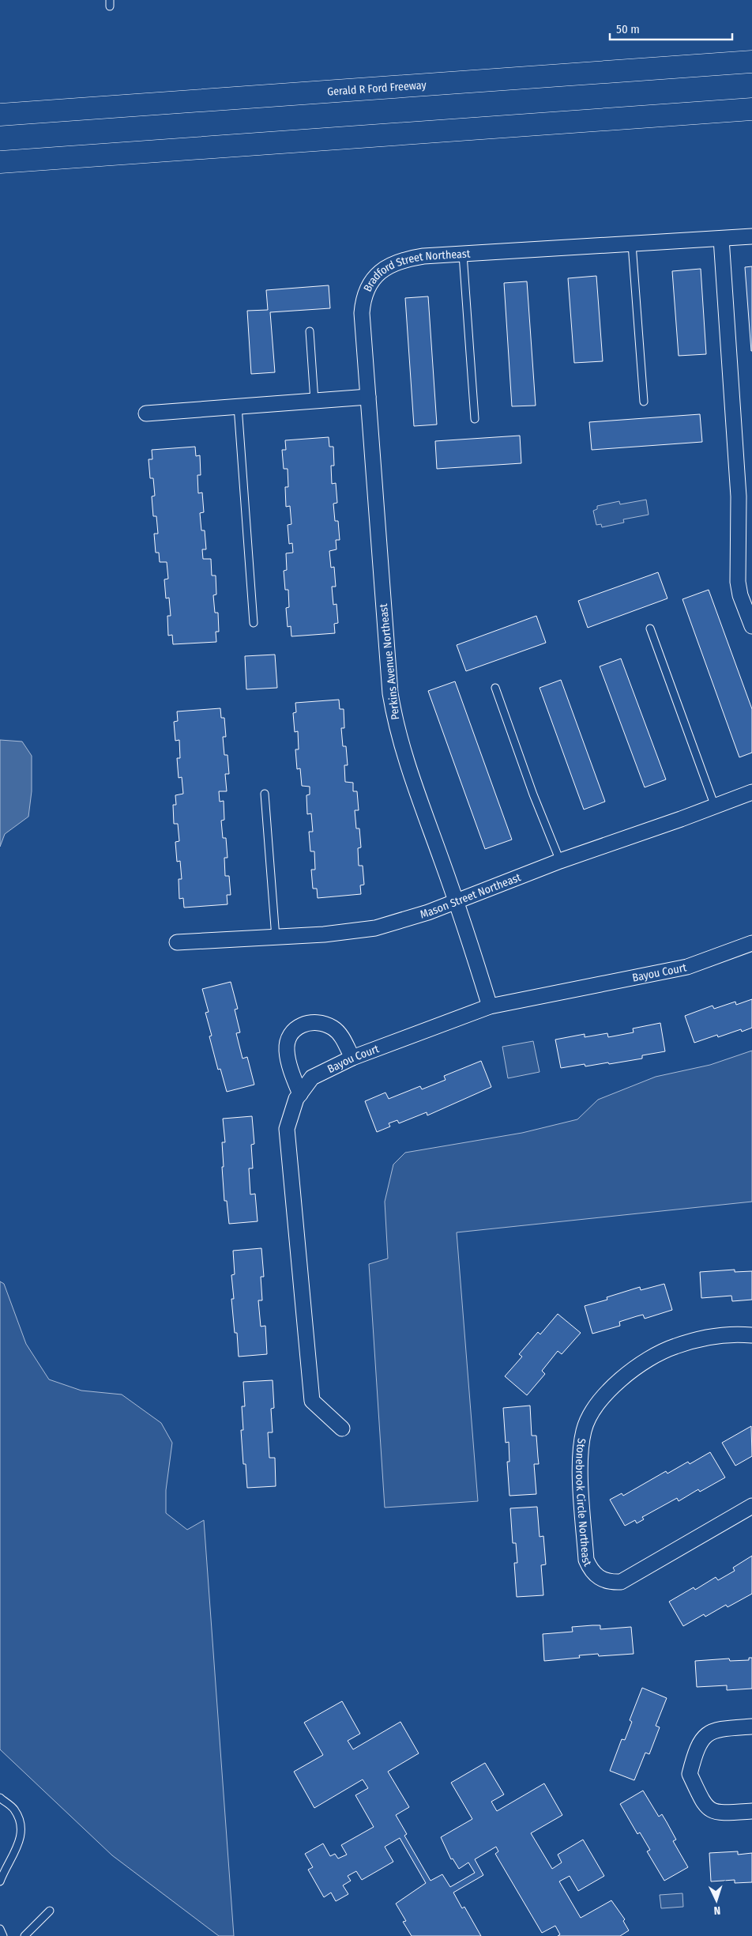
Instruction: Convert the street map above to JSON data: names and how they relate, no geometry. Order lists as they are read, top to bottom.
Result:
{
  "streets": {
    "highway": ["Gerald R Ford Freeway"],
    "street": [
      "Bradford Street Northeast",
      "Perkins Avenue Northeast",
      "Mason Street Northeast",
      "Bayou Court",
      "Stonebrook Circle Northeast"
    ]
  },
  "crossings": [
    ["Bradford Street Northeast", "Perkins Avenue Northeast"],
    ["Perkins Avenue Northeast", "Mason Street Northeast"],
    ["Perkins Avenue Northeast", "Bayou Court"]
  ],
  "scale_bar": "50 m",
  "north": "bottom"
}
